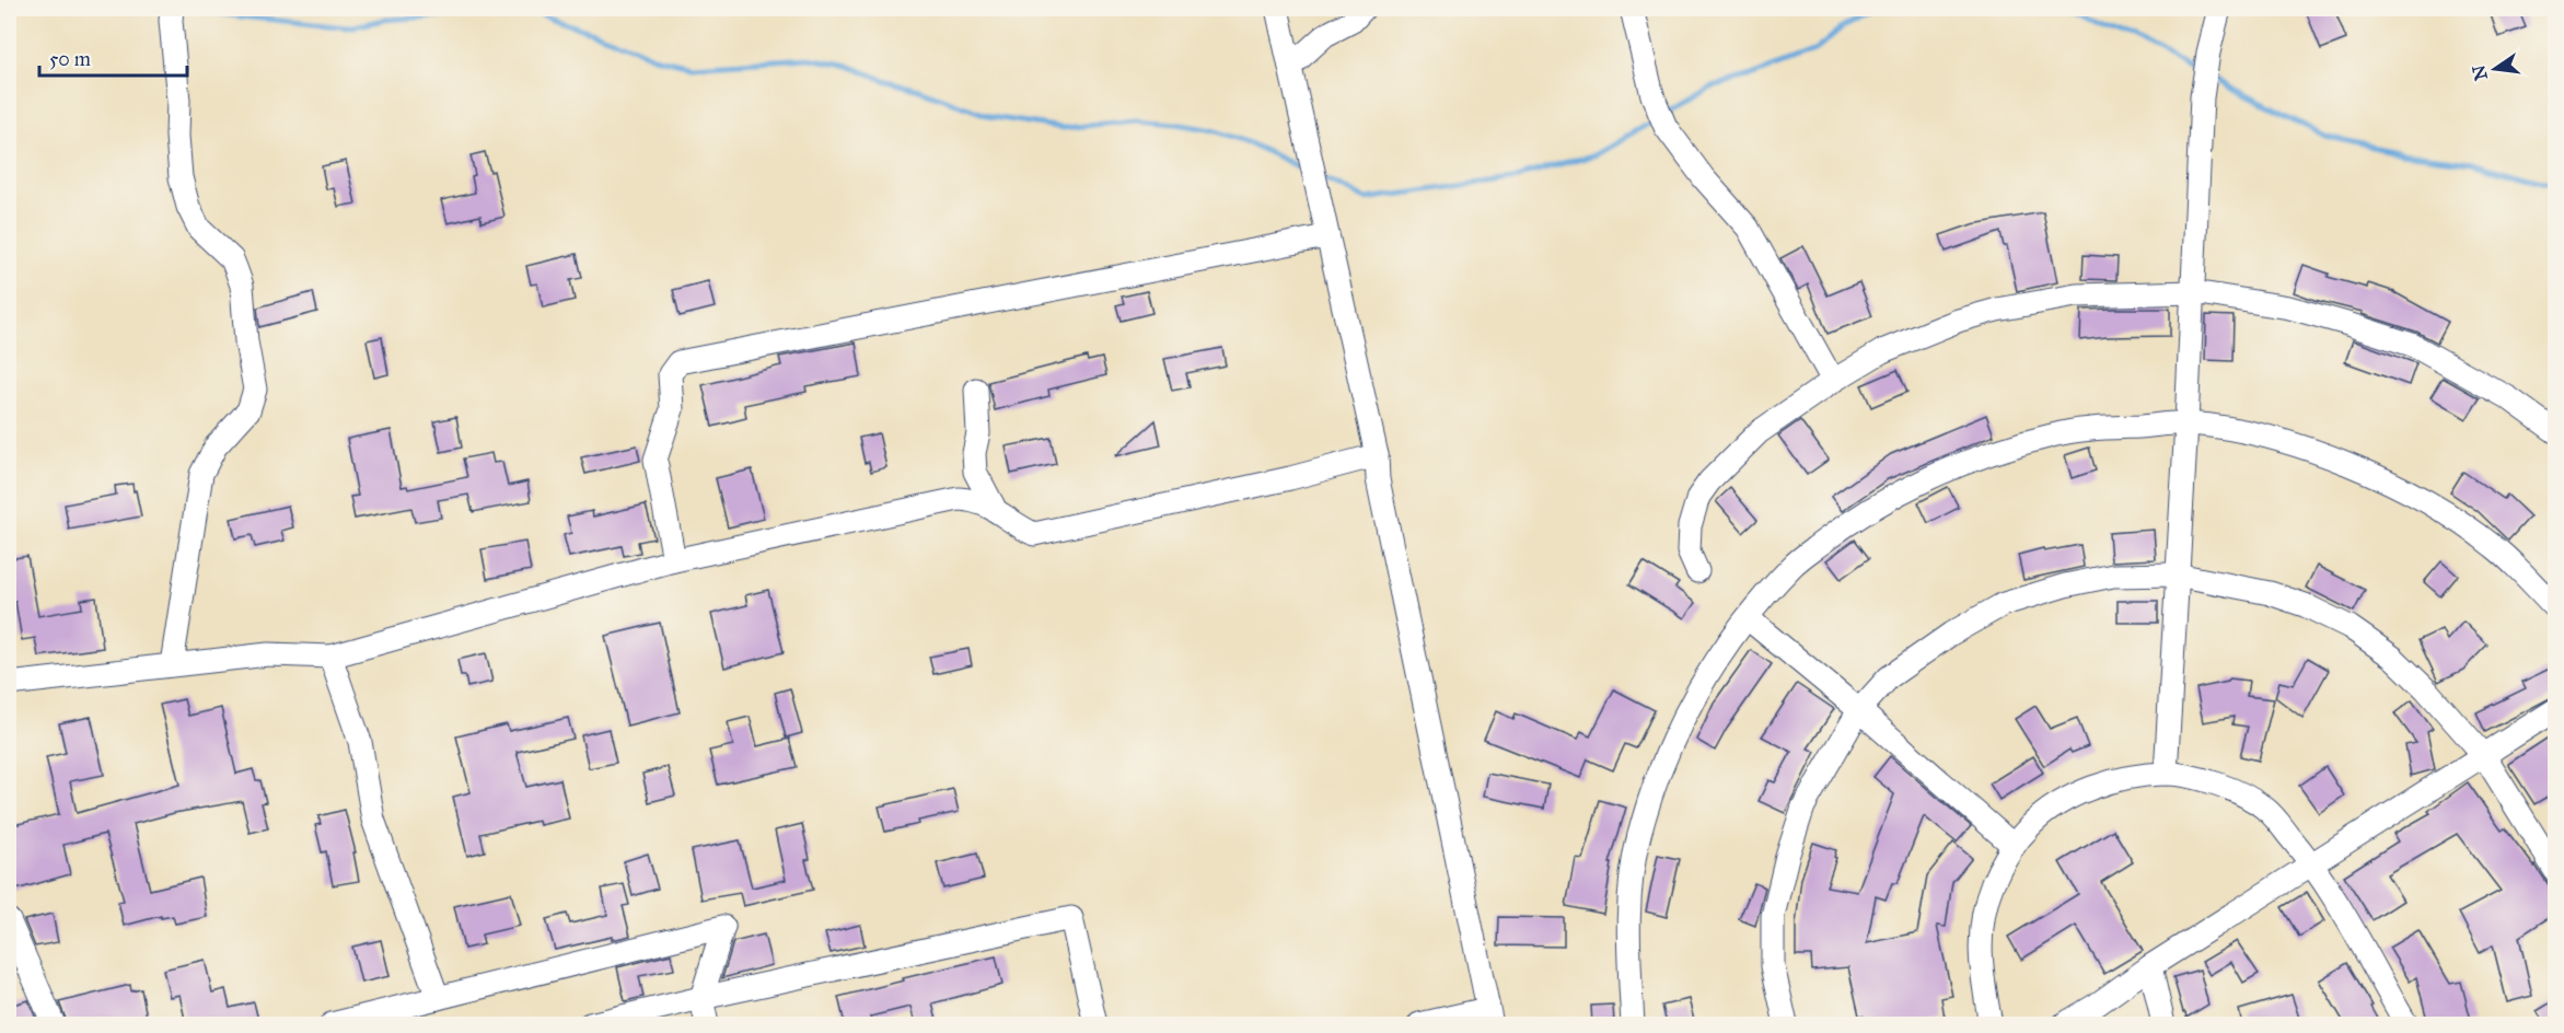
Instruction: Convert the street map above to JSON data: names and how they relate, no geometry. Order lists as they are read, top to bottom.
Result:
{
  "scale_bar": "50 m",
  "north": "left"
}
